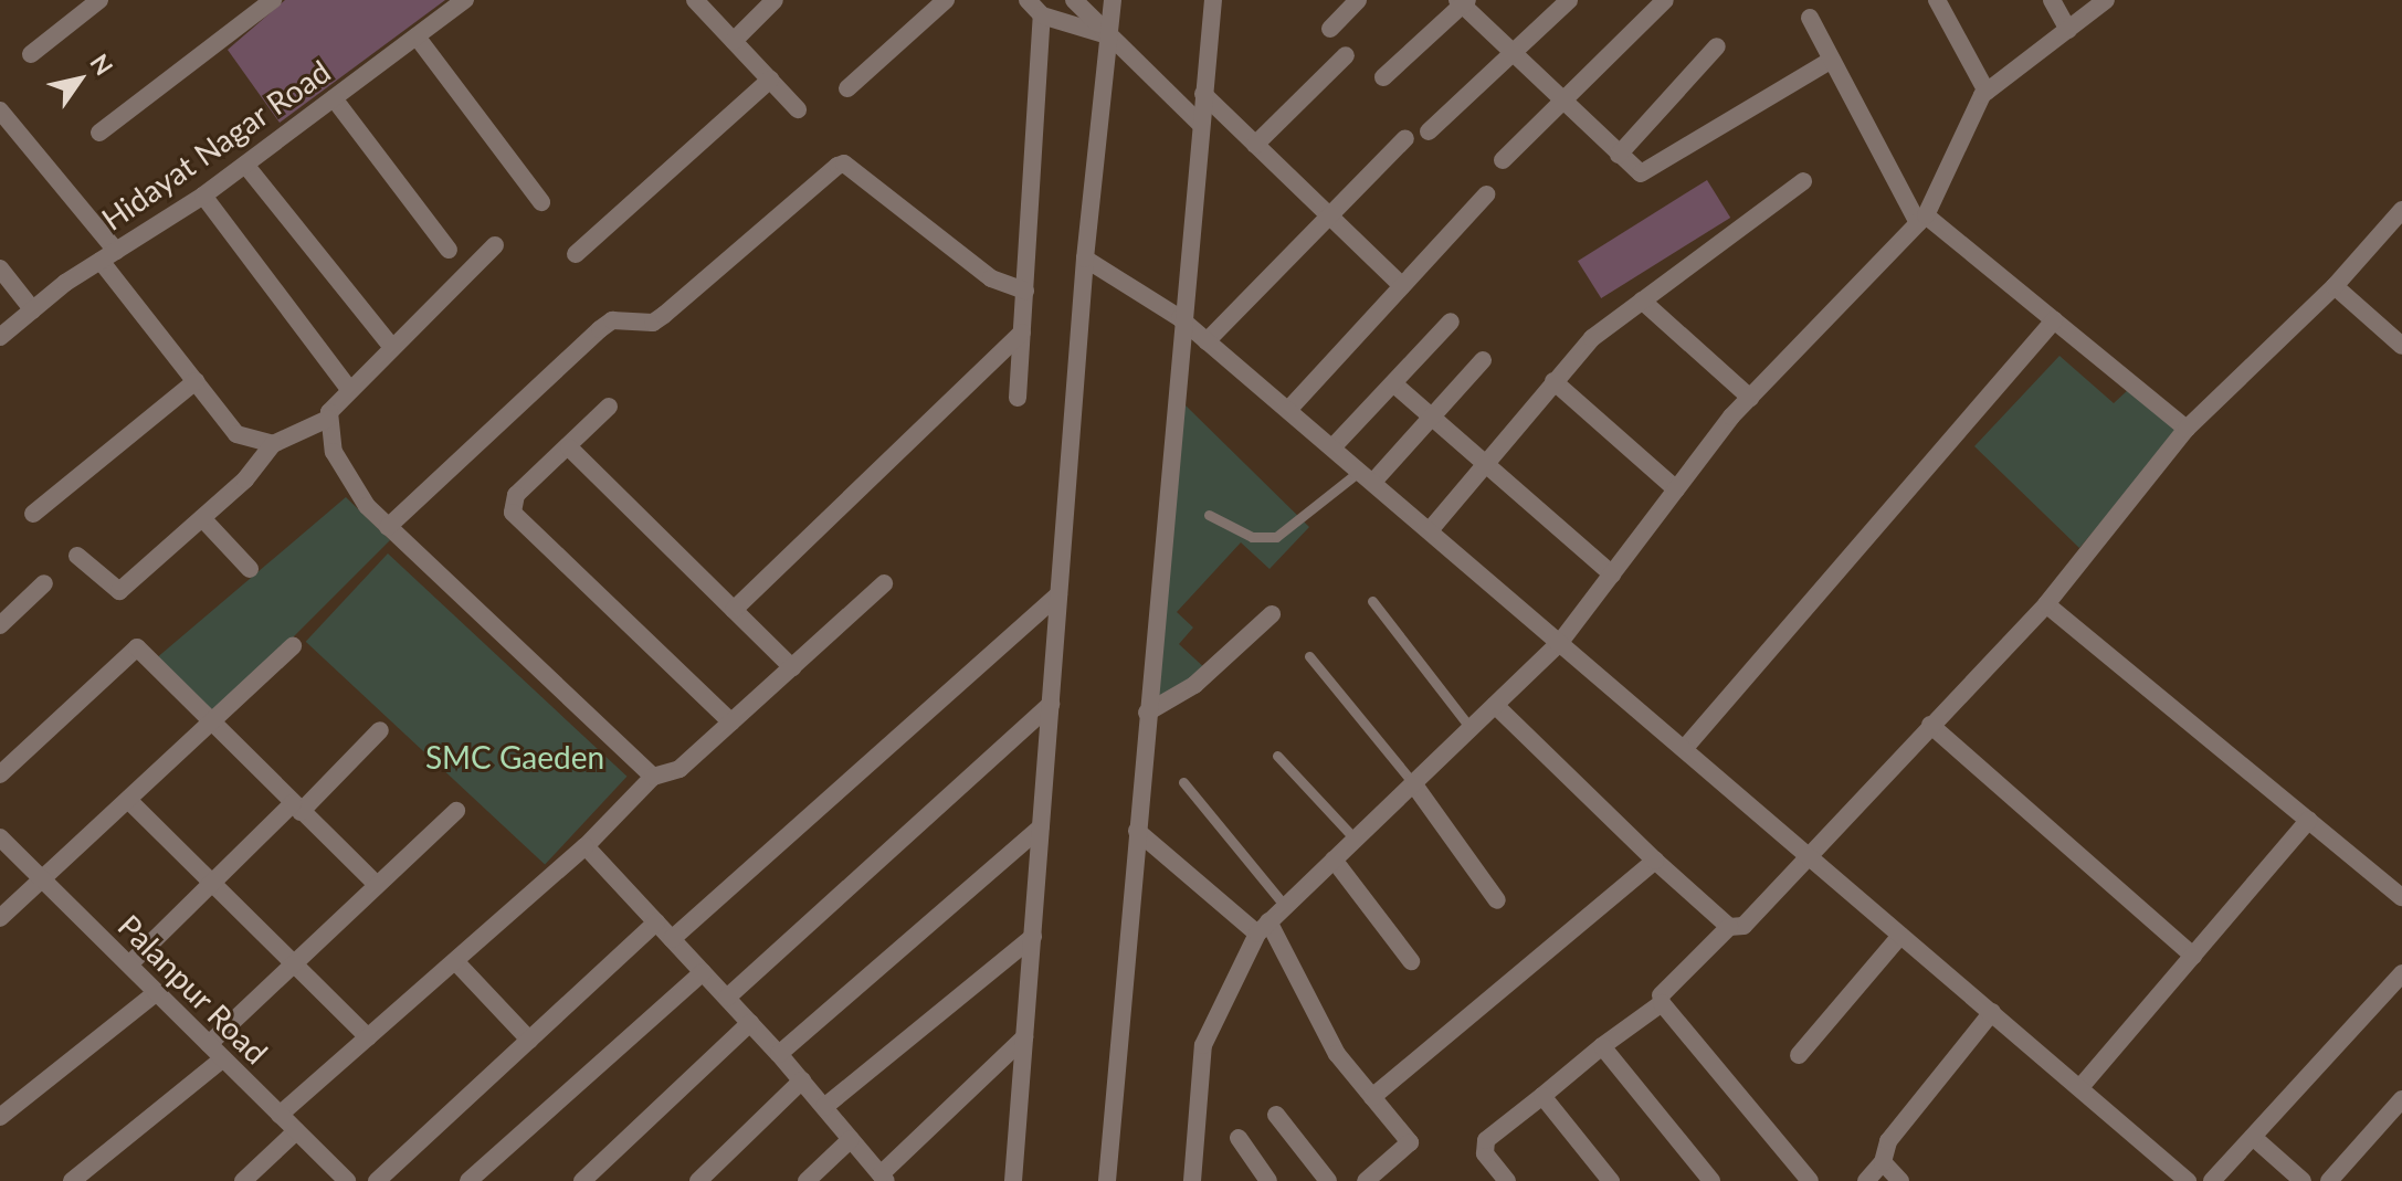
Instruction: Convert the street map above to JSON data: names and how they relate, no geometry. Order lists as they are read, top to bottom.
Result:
{
  "streets": {
    "street": ["Hidayat Nagar Road", "Palanpur Road"]
  },
  "parks": ["SMC Gaeden"],
  "north": "top right"
}
